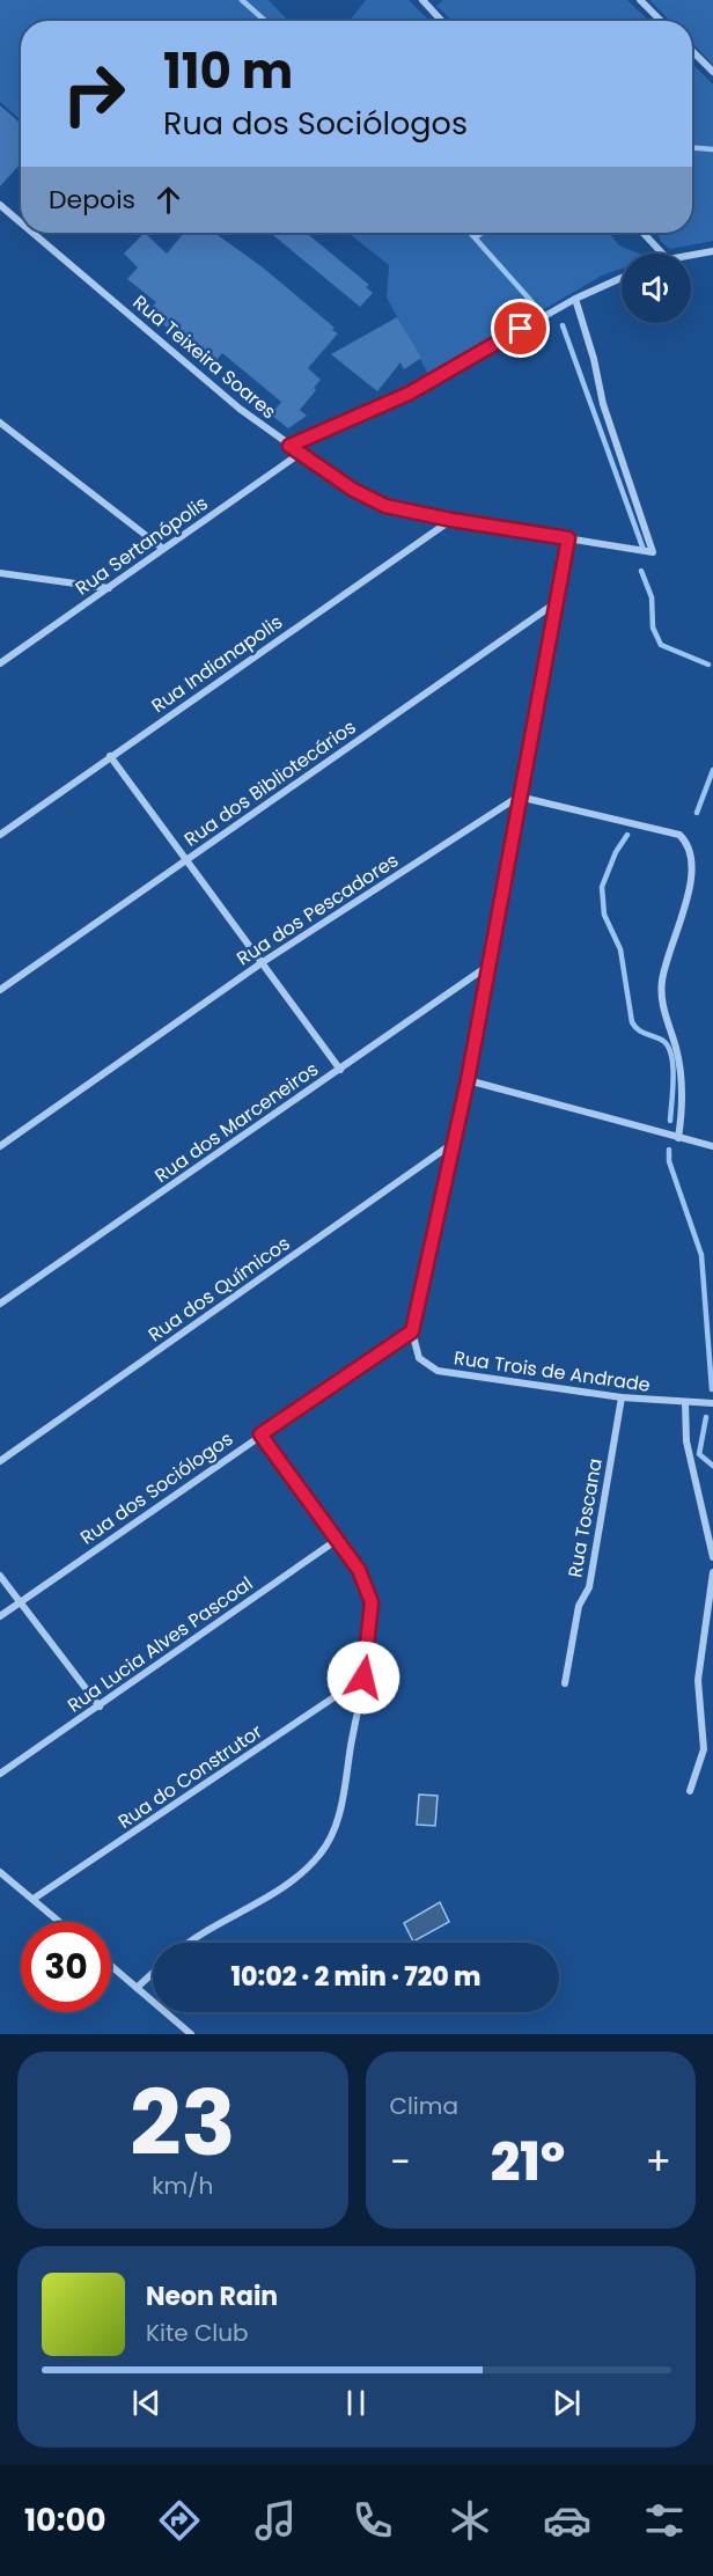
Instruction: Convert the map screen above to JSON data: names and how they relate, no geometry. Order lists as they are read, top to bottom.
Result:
{
  "streets": {
    "street": [
      "Rua Teixeira Soares",
      "Rua Sertanópolis",
      "Rua Indianapolis",
      "Rua dos Bibliotecários",
      "Rua dos Pescadores",
      "Rua dos Marceneiros",
      "Rua dos Químicos",
      "Rua Trois de Andrade",
      "Rua dos Sociólogos",
      "Rua Toscana",
      "Rua Lucia Alves Pascoal",
      "Rua do Construtor"
    ]
  },
  "crossings": [
    ["Rua Teixeira Soares", "Rua Sertanópolis"],
    ["Rua Teixeira Soares", "Rua Indianapolis"],
    ["Rua Trois de Andrade", "Rua dos Sociólogos"],
    ["Rua Trois de Andrade", "Rua Toscana"]
  ],
  "page": {
    "turn": ["110 m", "Rua dos Sociólogos"],
    "then": "Depois",
    "limit": "30",
    "trip": "10:02 · 2 min · 720 m",
    "tile": [
      ["23", "km/h"],
      "Clima"
    ],
    "heat": ["−", "21°", "+"],
    "song": ["Neon Rain", "Kite Club"],
    "tabs": "10:00"
  }
}
